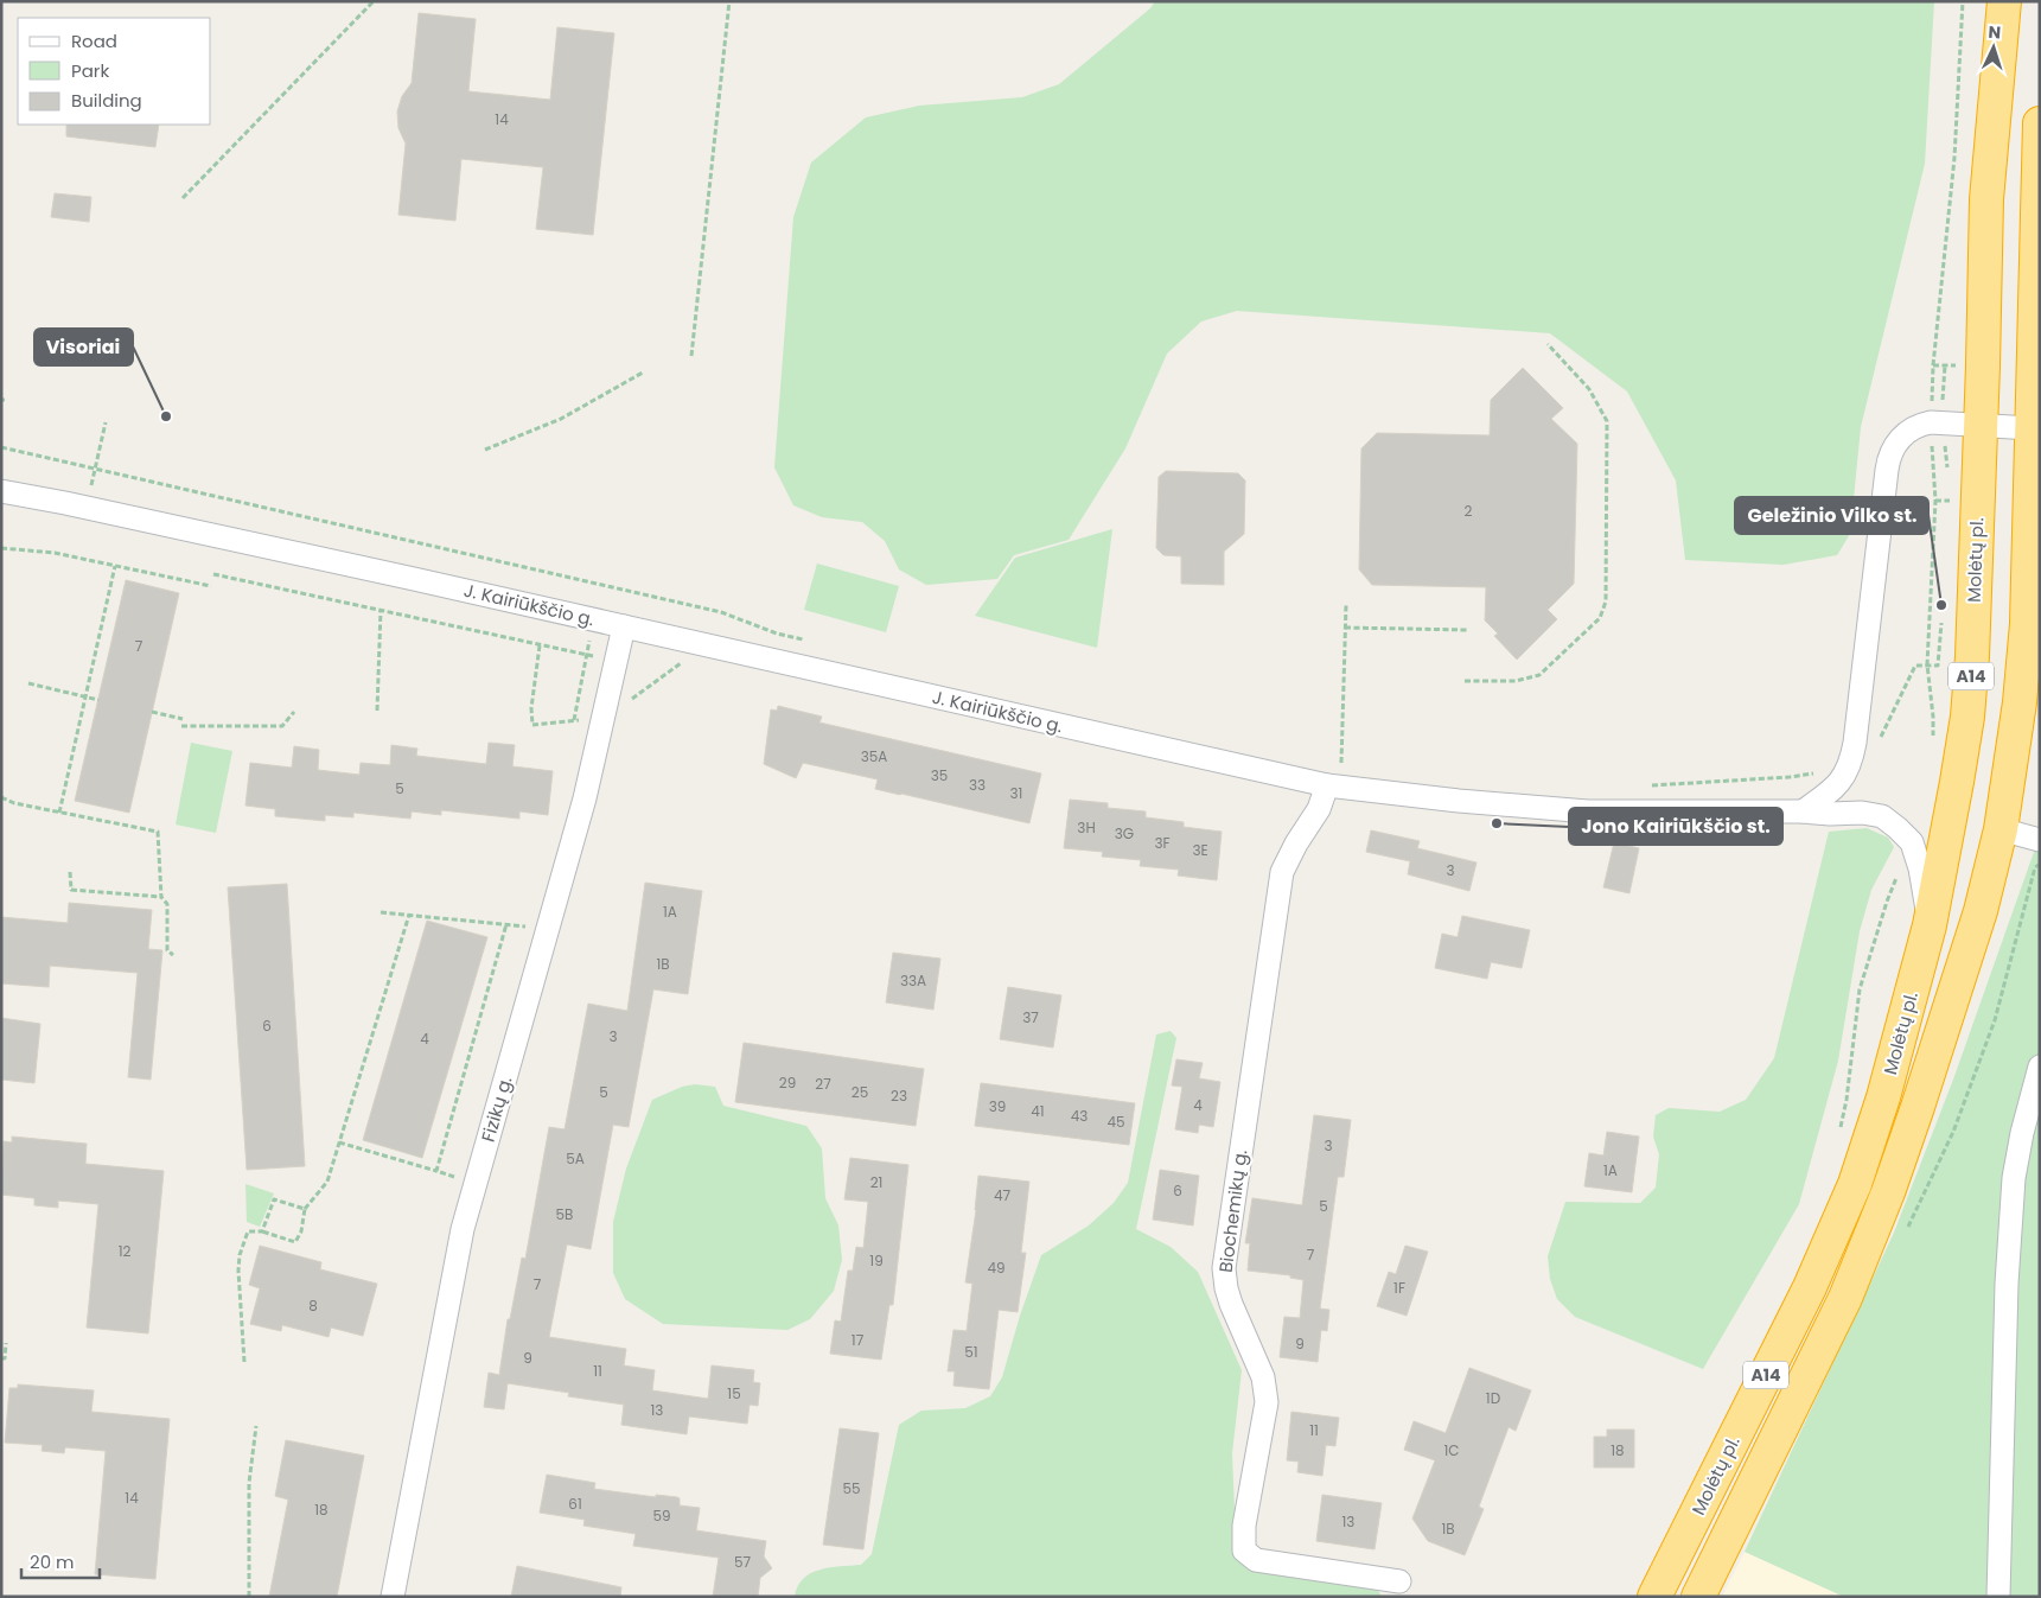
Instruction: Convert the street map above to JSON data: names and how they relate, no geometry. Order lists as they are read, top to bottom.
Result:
{
  "streets": {
    "highway": ["Molėtų pl.", "A14"],
    "street": ["J. Kairiūkščio g.", "Fizikų g.", "Biochemikų g."]
  },
  "crossings": [
    ["J. Kairiūkščio g.", "Fizikų g."],
    ["J. Kairiūkščio g.", "Biochemikų g."]
  ],
  "places": ["Visoriai", "Geležinio Vilko st.", "Jono Kairiūkščio st."],
  "house_numbers": [
    "14",
    "2",
    "7",
    "35A",
    "35",
    "33",
    "5",
    "31",
    "3H",
    "3G",
    "3F",
    "3E",
    "3",
    "1A",
    "1B",
    "33A",
    "37",
    "6",
    "3",
    "4",
    "29",
    "27",
    "5",
    "25",
    "23",
    "4",
    "39",
    "41",
    "43",
    "45",
    "3",
    "5A",
    "1A",
    "21",
    "6",
    "47",
    "5",
    "5B",
    "12",
    "7",
    "19",
    "49",
    "7",
    "1F",
    "8",
    "17",
    "9",
    "51",
    "9",
    "11",
    "15",
    "1D",
    "13",
    "11",
    "1C",
    "18",
    "55",
    "14",
    "61",
    "18",
    "59",
    "13",
    "1B",
    "57"
  ],
  "legend": ["Road", "Park", "Building"],
  "scale_bar": "20 m",
  "north": "top"
}
